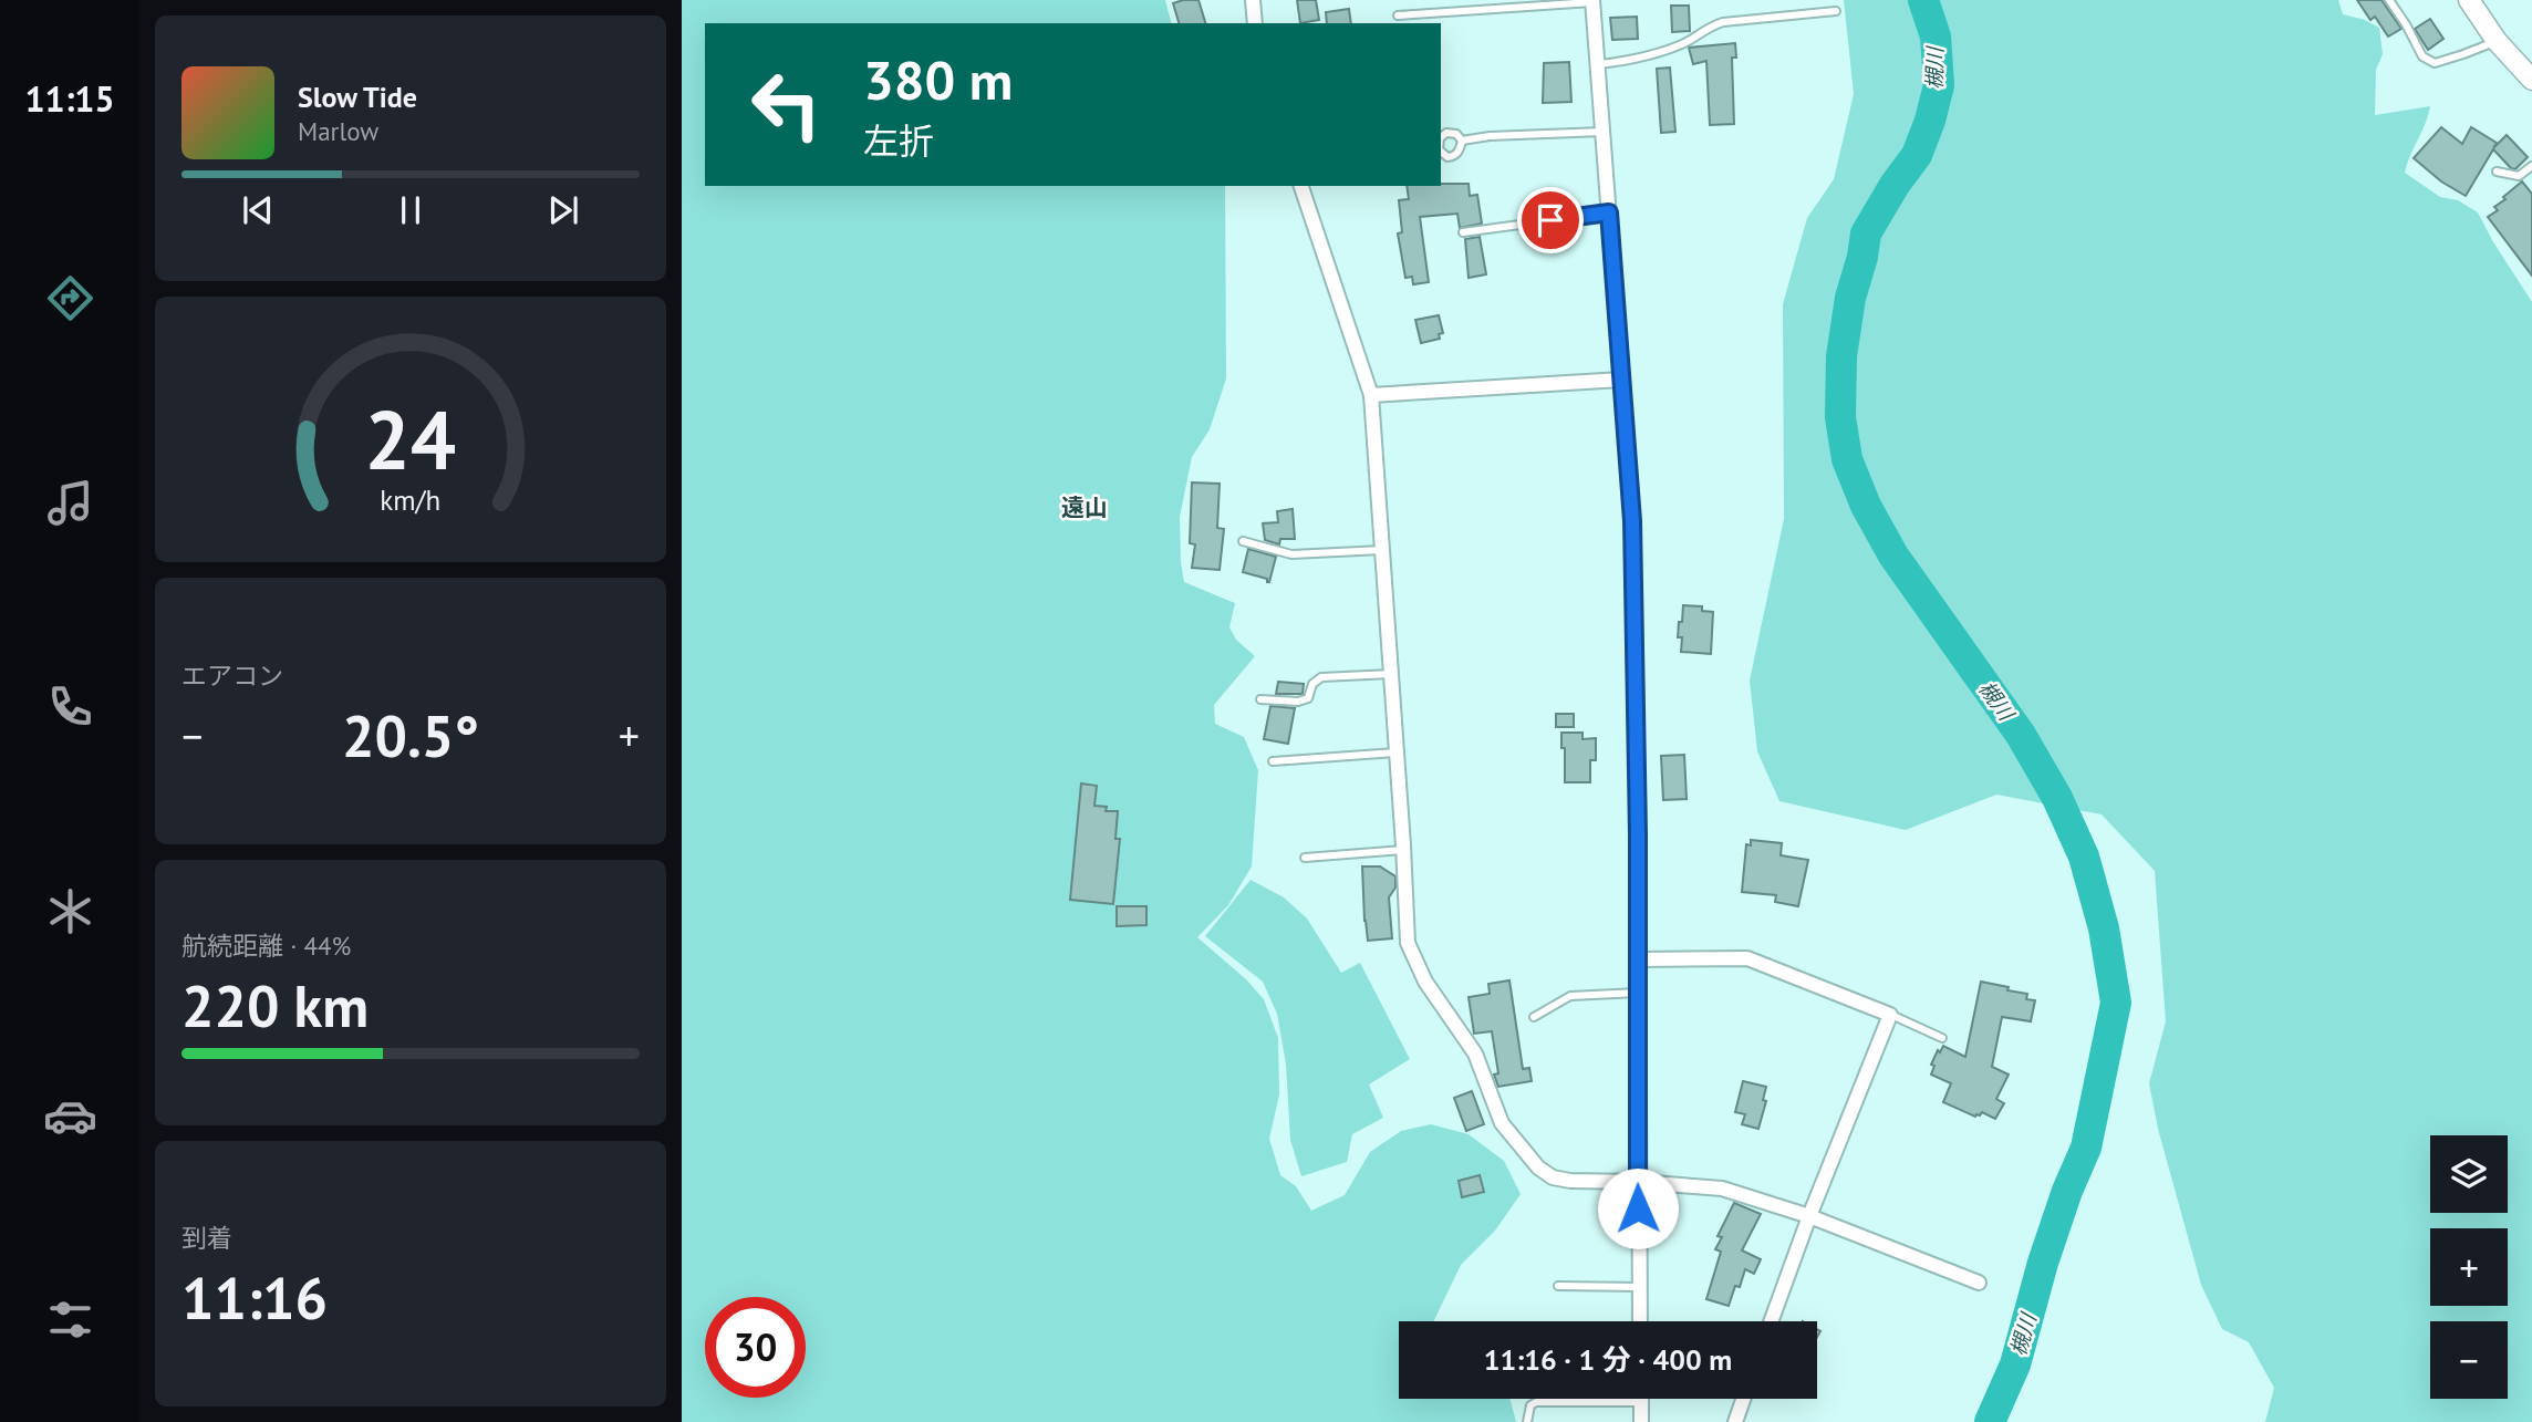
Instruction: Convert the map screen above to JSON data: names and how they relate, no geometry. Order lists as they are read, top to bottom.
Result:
{
  "districts": ["遠山"],
  "water": ["槻川"],
  "page": {
    "tabs": "11:15",
    "turn": ["380 m", "左折"],
    "song": ["Slow Tide", "Marlow"],
    "tile": [
      "エアコン",
      ["航続距離 · 44%", "220 km"],
      ["到着", "11:16"]
    ],
    "heat": ["−", "20.5°", "+"],
    "map_buttons": ["+", "−"],
    "limit": "30",
    "trip": "11:16 · 1 分 · 400 m",
    "gauge": ["24", "km/h"]
  }
}
